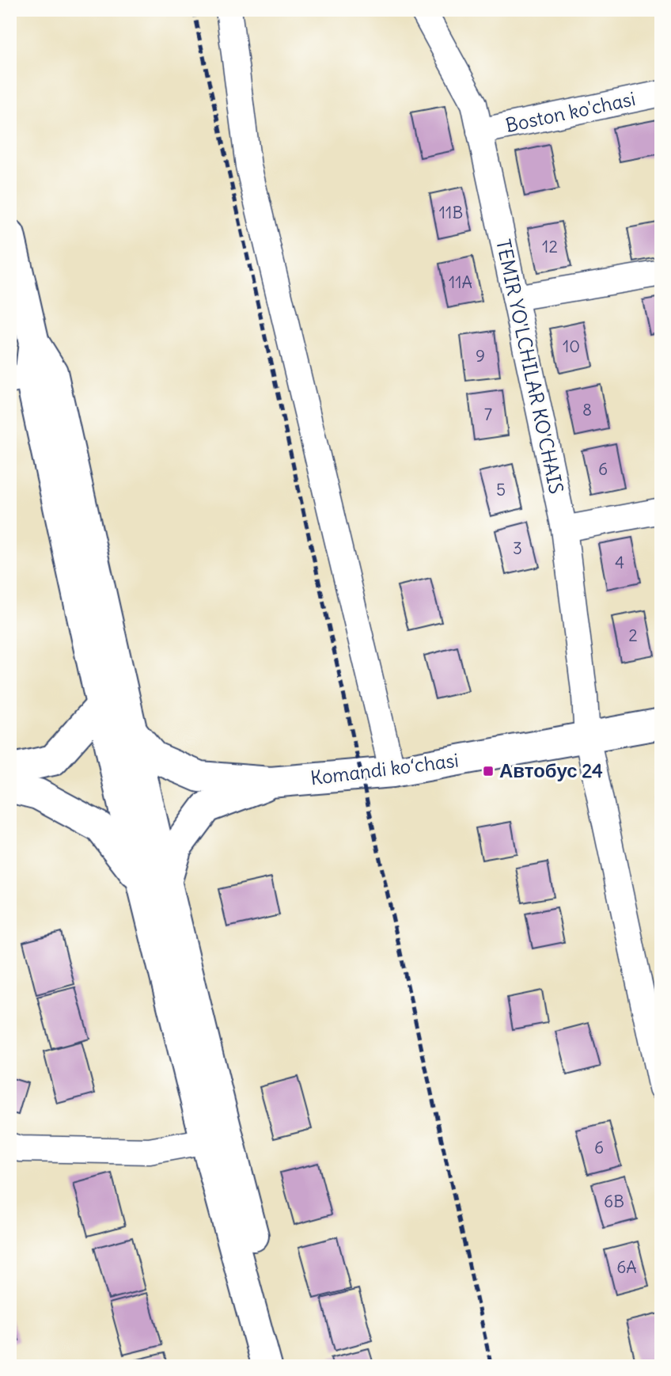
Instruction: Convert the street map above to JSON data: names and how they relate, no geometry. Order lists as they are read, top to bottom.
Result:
{
  "streets": {
    "main road": ["Komandi ko‘chasi"],
    "street": ["Boston ko'chasi", "TEMIR YO'LCHILAR KO'CHAIS"]
  },
  "crossings": [
    ["Boston ko'chasi", "TEMIR YO'LCHILAR KO'CHAIS"],
    ["TEMIR YO'LCHILAR KO'CHAIS", "Komandi ko‘chasi"]
  ],
  "places": {
    "transit": ["Автобус 24"]
  },
  "house_numbers": [
    "11B",
    "12",
    "11A",
    "10",
    "9",
    "8",
    "7",
    "6",
    "5",
    "3",
    "4",
    "2",
    "6",
    "6B",
    "6A"
  ]
}
